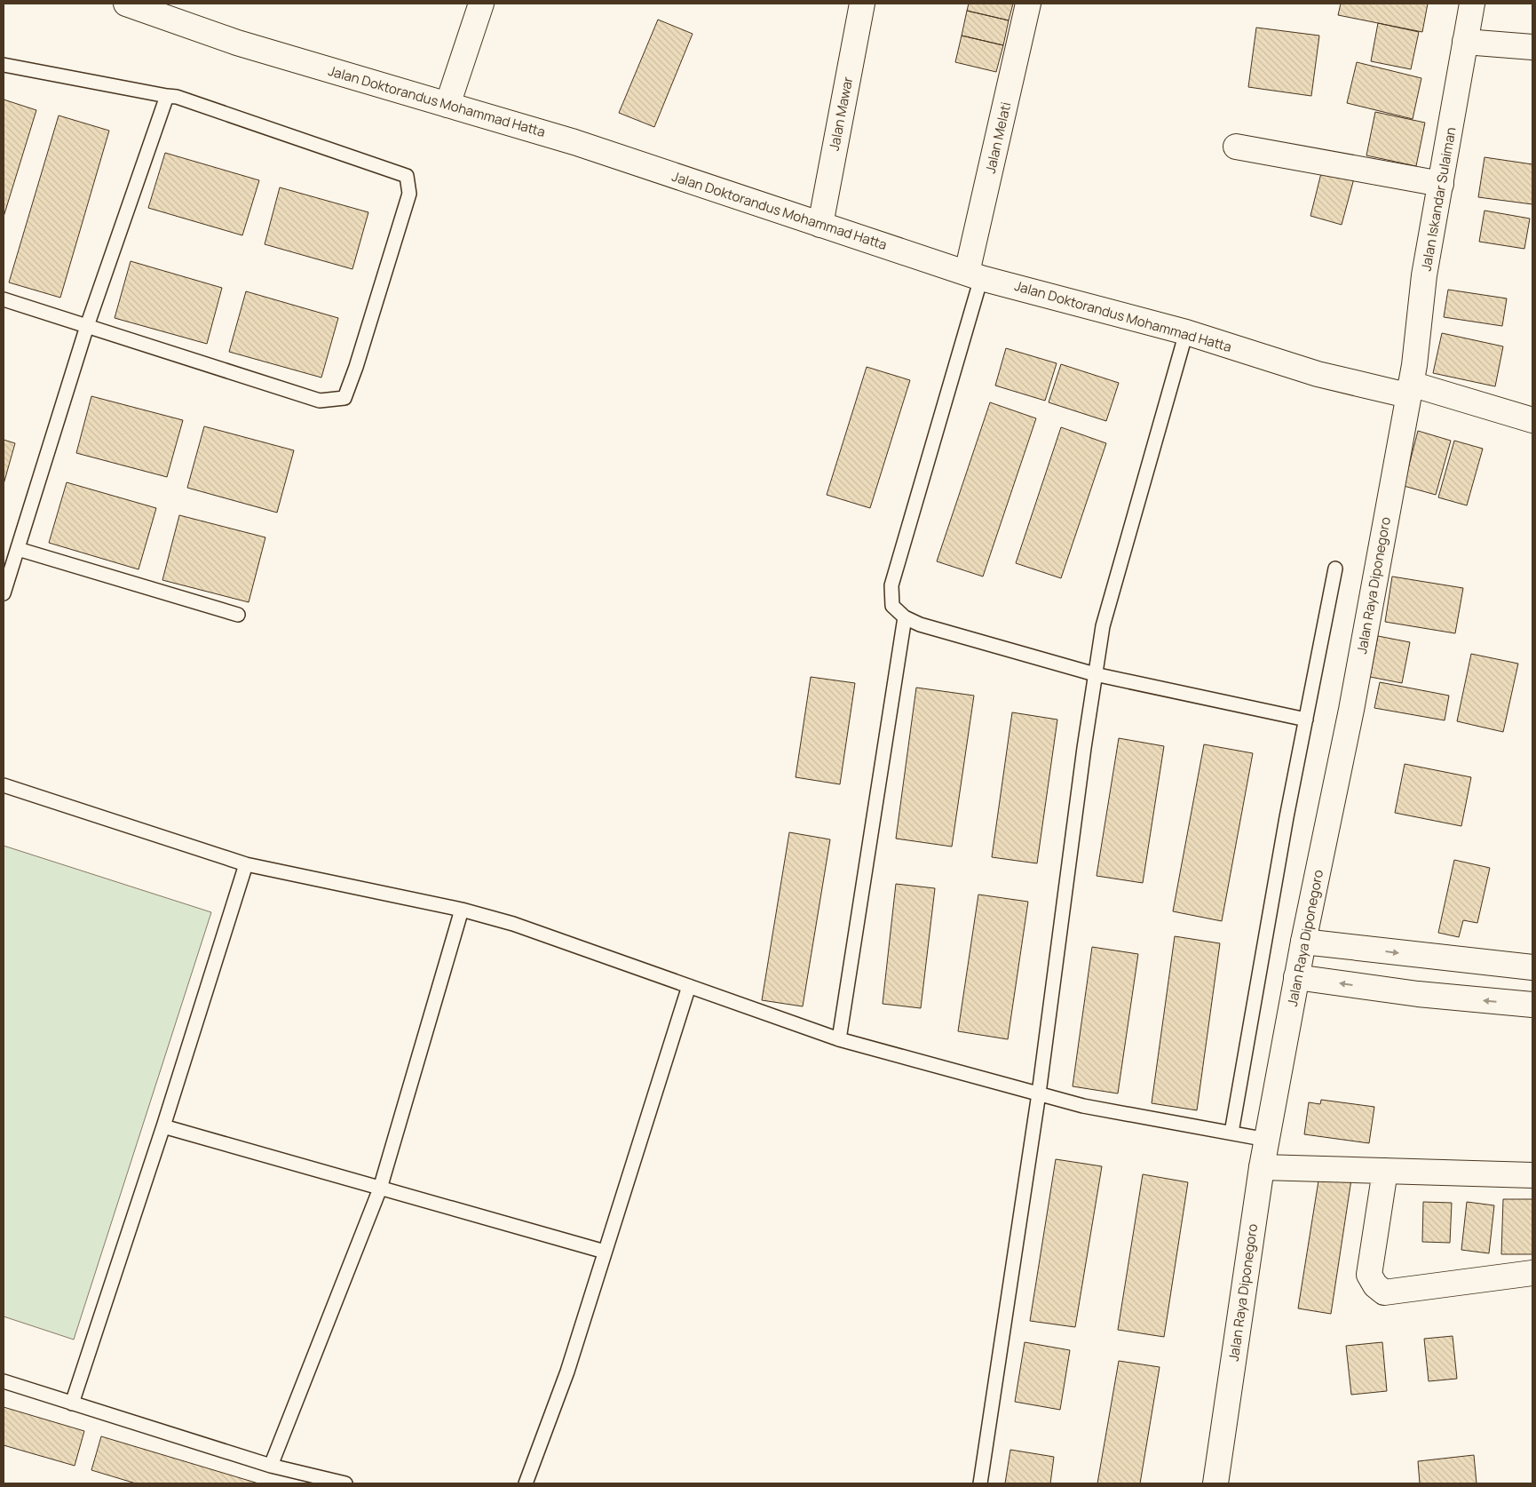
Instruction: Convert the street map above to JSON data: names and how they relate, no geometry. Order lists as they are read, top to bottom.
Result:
{
  "streets": {
    "street": [
      "Jalan Doktorandus Mohammad Hatta",
      "Jalan Mawar",
      "Jalan Melati",
      "Jalan Iskandar Sulaiman",
      "Jalan Raya Diponegoro"
    ]
  },
  "crossings": [
    ["Jalan Doktorandus Mohammad Hatta", "Jalan Mawar"],
    ["Jalan Doktorandus Mohammad Hatta", "Jalan Melati"],
    ["Jalan Doktorandus Mohammad Hatta", "Jalan Iskandar Sulaiman"],
    ["Jalan Doktorandus Mohammad Hatta", "Jalan Raya Diponegoro"],
    ["Jalan Iskandar Sulaiman", "Jalan Raya Diponegoro"]
  ]
}
